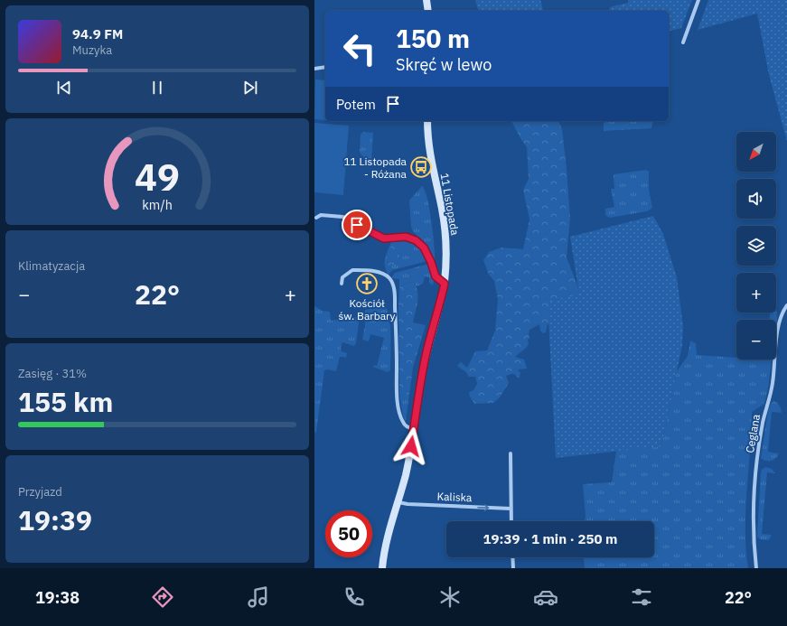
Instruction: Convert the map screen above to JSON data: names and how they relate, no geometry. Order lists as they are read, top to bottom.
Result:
{
  "streets": {
    "main road": ["11 Listopada"],
    "street": ["Ceglana", "Kaliska"]
  },
  "crossings": [
    ["11 Listopada", "Kaliska"]
  ],
  "one_way": ["Kaliska"],
  "places": {
    "bus stop": ["11 Listopada - Różana"],
    "church": ["Kościół św. Barbary"]
  },
  "north": "bottom left",
  "page": {
    "turn": ["150 m", "Skręć w lewo"],
    "song": ["94.9 FM", "Muzyka"],
    "then": "Potem",
    "map_buttons": ["+", "−"],
    "tile": [
      "Klimatyzacja",
      ["Zasięg · 31%", "155 km"],
      ["Przyjazd", "19:39"]
    ],
    "heat": ["−", "22°", "+"],
    "limit": "50",
    "trip": "19:39 · 1 min · 250 m",
    "tabs": ["19:38", "22°"],
    "gauge": ["49", "km/h"]
  }
}
